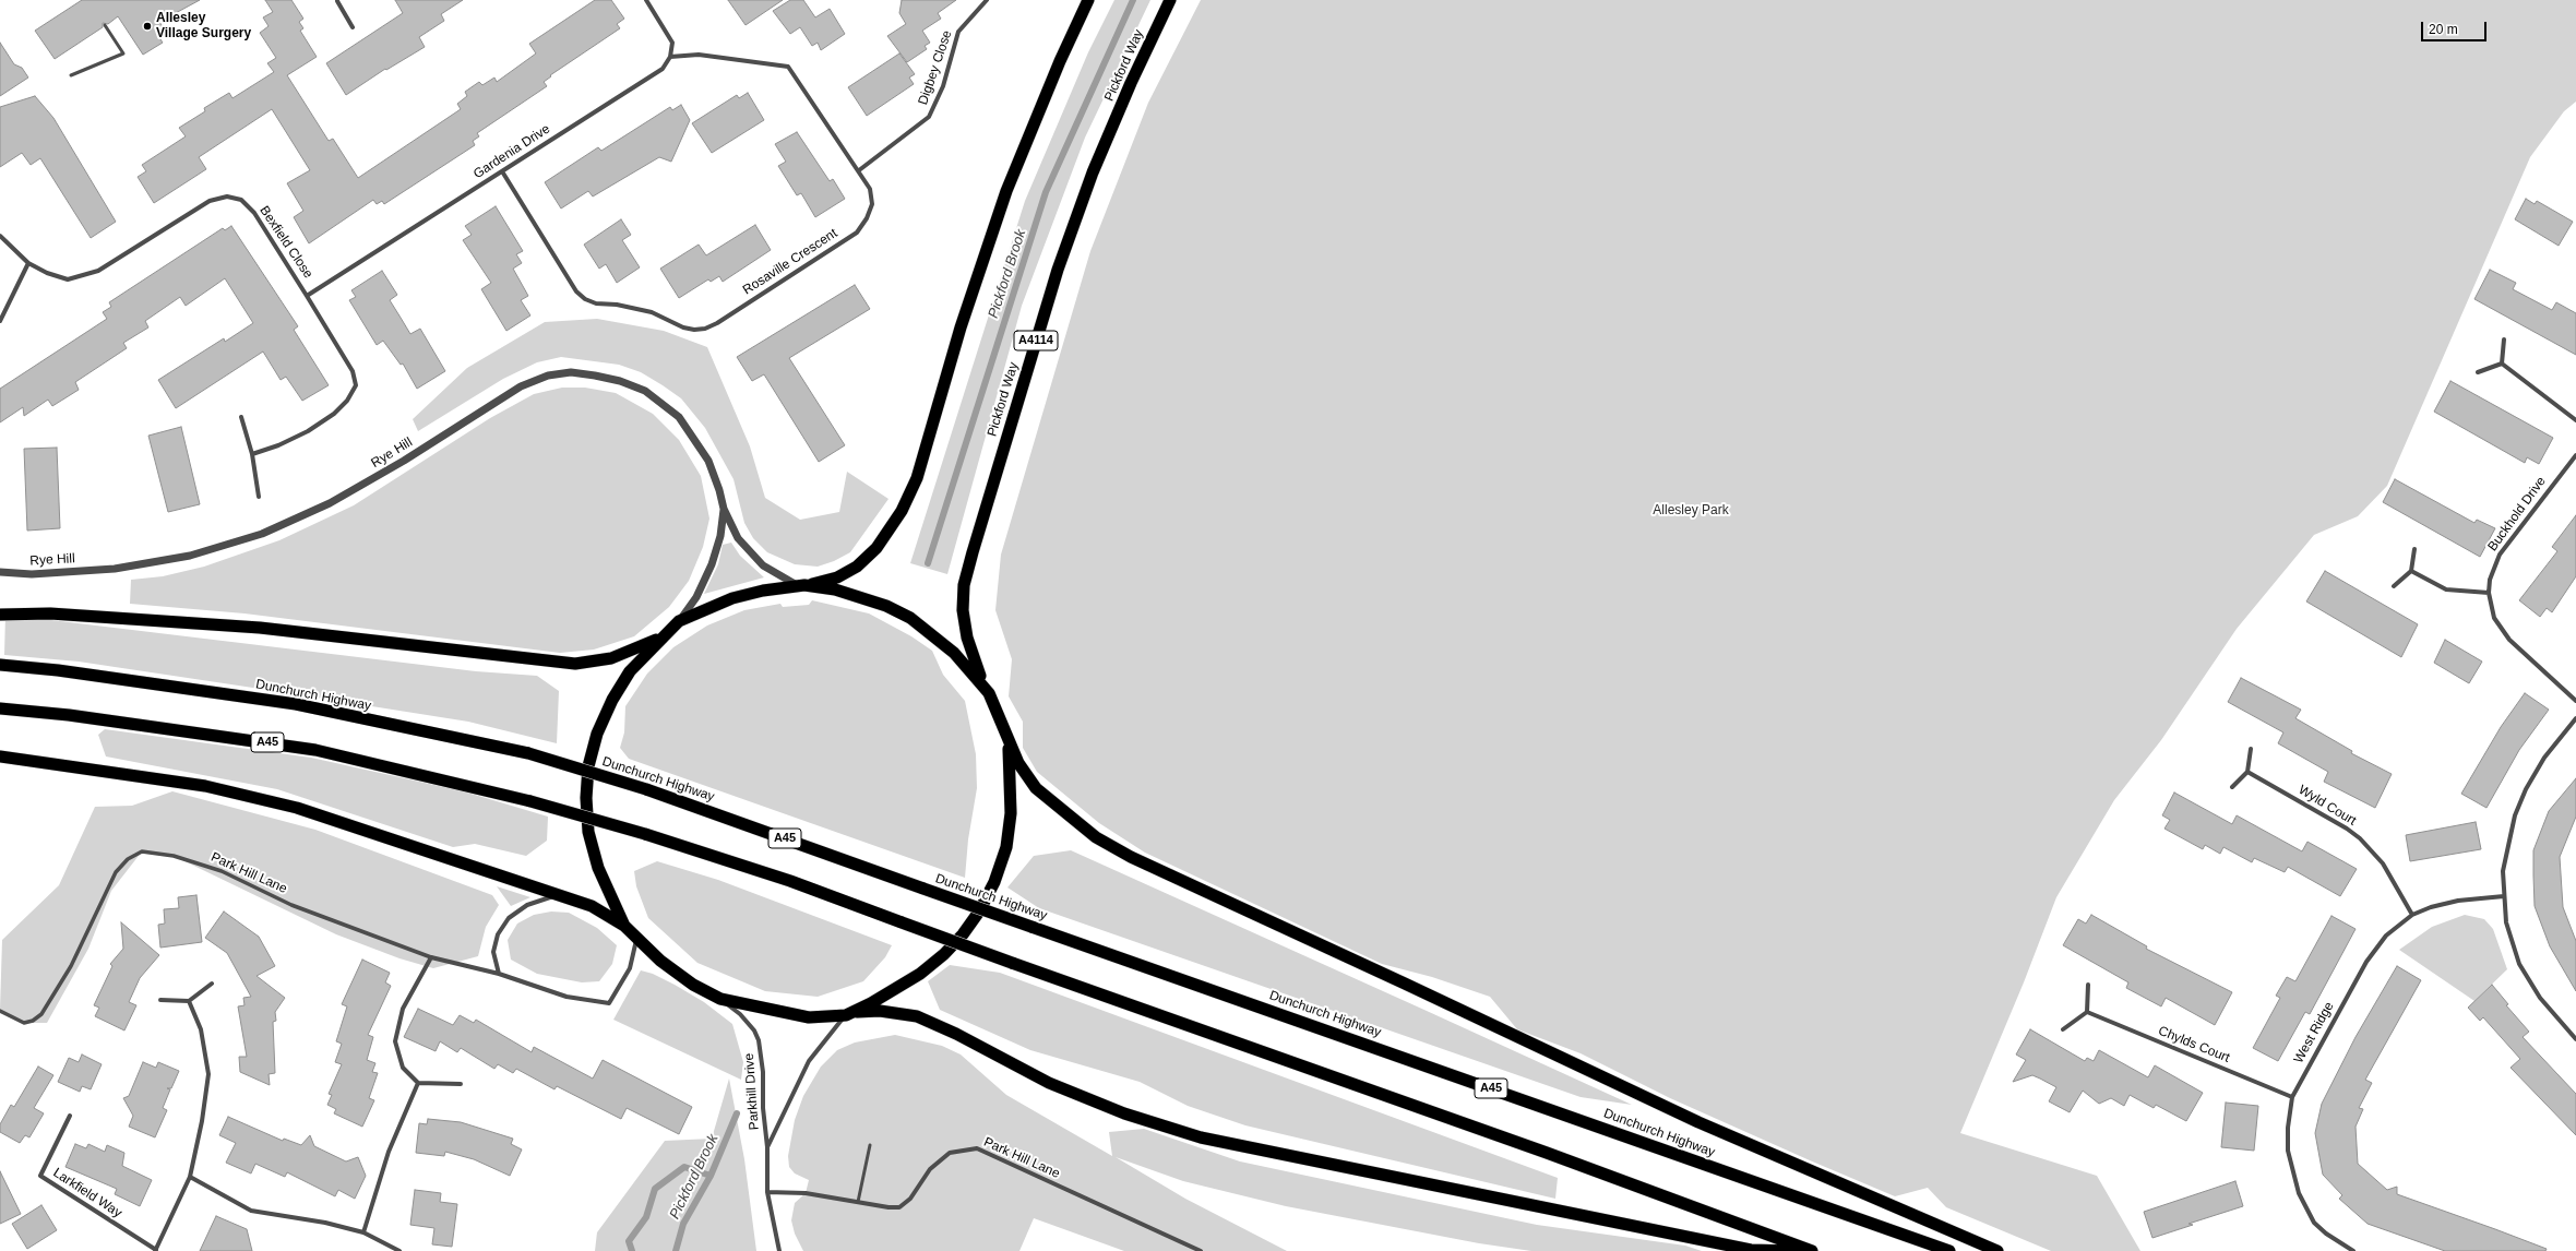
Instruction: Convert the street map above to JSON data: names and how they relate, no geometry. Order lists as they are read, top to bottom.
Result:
{
  "streets": {
    "highway": [
      "Pickford Way",
      "A4114",
      "Dunchurch Highway",
      "A45"
    ],
    "street": [
      "Digbey Close",
      "Gardenia Drive",
      "Bexfield Close",
      "Rosaville Crescent",
      "Rye Hill",
      "Buckhold Drive",
      "Wyld Court",
      "Park Hill Lane",
      "West Ridge",
      "Chylds Court",
      "Parkhill Drive",
      "Larkfield Way"
    ]
  },
  "crossings": [
    ["Digbey Close", "Rosaville Crescent"],
    ["Gardenia Drive", "Bexfield Close"],
    ["Gardenia Drive", "Rosaville Crescent"],
    ["Wyld Court", "West Ridge"],
    ["Park Hill Lane", "Parkhill Drive"],
    ["West Ridge", "Chylds Court"]
  ],
  "water": ["Pickford Brook"],
  "parks": ["Allesley Park"],
  "places": ["Allesley Village Surgery"],
  "scale_bar": "20 m"
}
